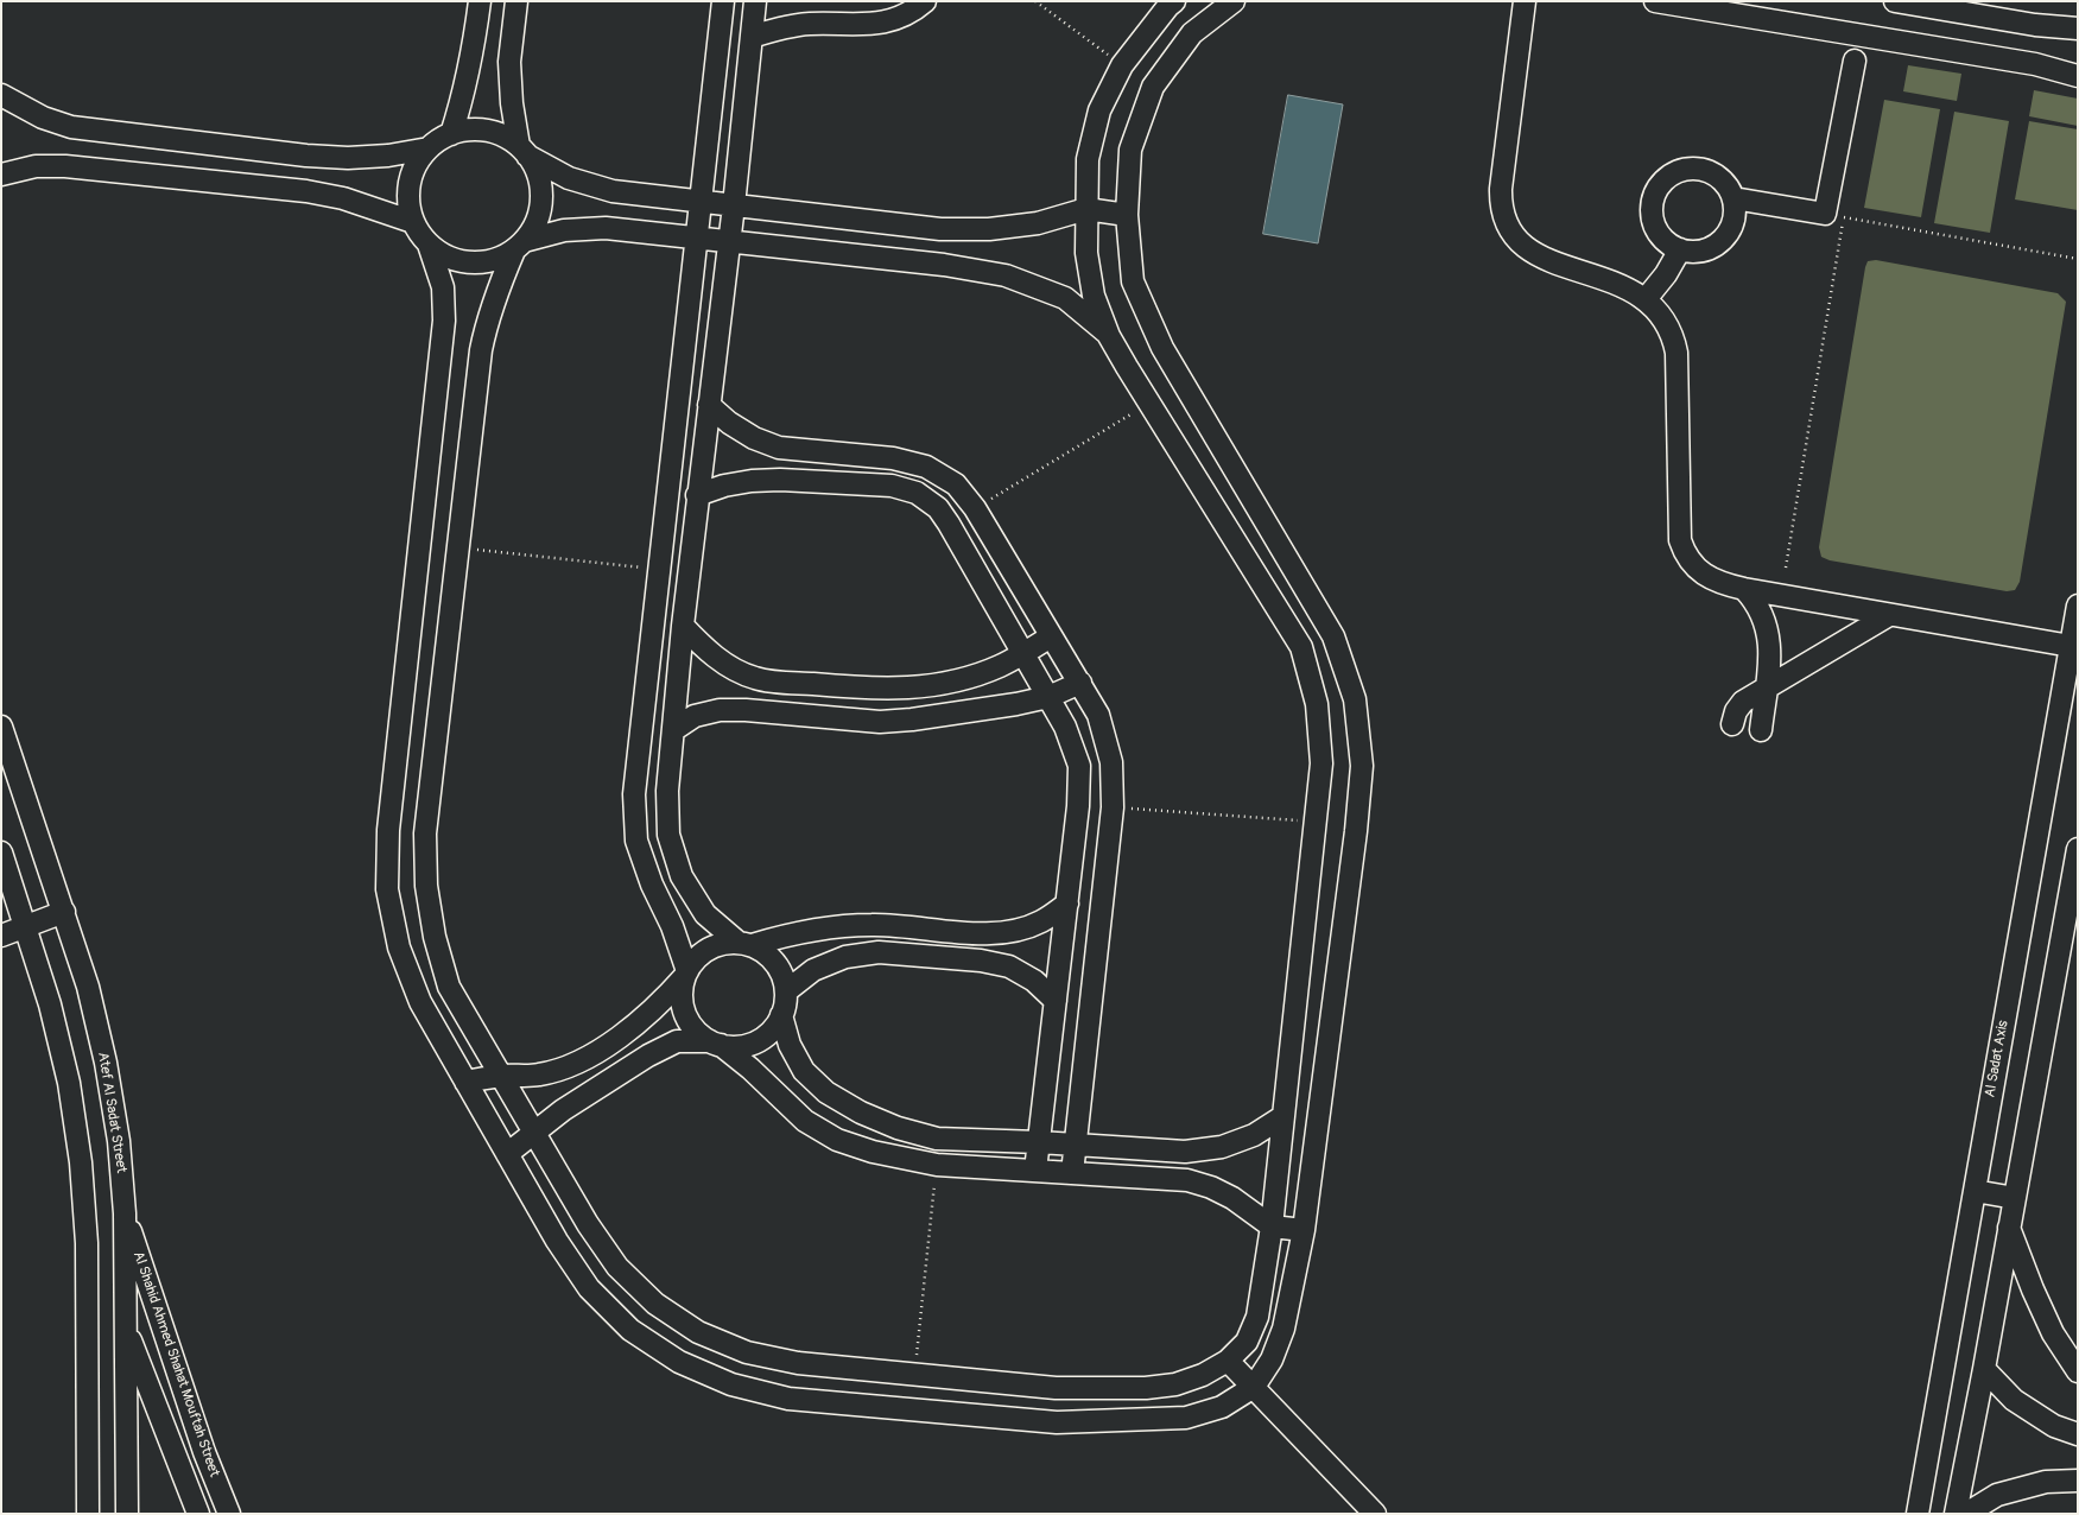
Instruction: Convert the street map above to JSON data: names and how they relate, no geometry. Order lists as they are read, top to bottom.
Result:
{
  "streets": {
    "street": ["Al Sadat Axis", "Atef Al Sadat Street", "Al Shahid Ahmed Shahat Mouftah Street"]
  },
  "crossings": [
    ["Atef Al Sadat Street", "Al Shahid Ahmed Shahat Mouftah Street"]
  ]
}
